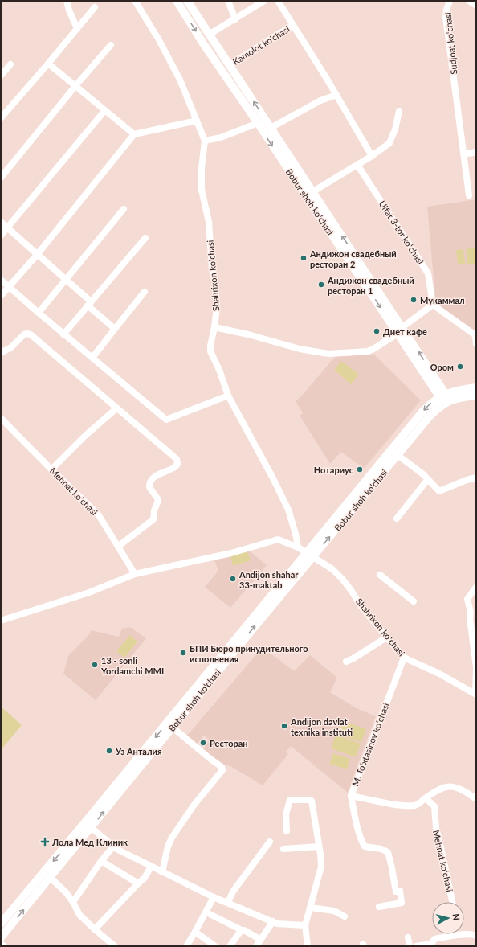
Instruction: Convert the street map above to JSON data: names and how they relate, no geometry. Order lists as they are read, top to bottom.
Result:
{
  "streets": {
    "main road": ["Bobur shoh koʻchasi", "Bobur shoh ko'chasi"],
    "street": [
      "Sudjoat koʻchasi",
      "Kamolot ko'chasi",
      "Ulfat 3-tor koʻchasi",
      "Shahrixon koʻchasi",
      "Mehnat koʻchasi",
      "M. Toʻxtasinov koʻchasi"
    ]
  },
  "crossings": [
    ["Kamolot ko'chasi", "Bobur shoh koʻchasi"],
    ["Bobur shoh koʻchasi", "Bobur shoh ko'chasi"],
    ["Shahrixon koʻchasi", "Bobur shoh ko'chasi"],
    ["Shahrixon koʻchasi", "M. Toʻxtasinov koʻchasi"],
    ["Mehnat koʻchasi", "M. Toʻxtasinov koʻchasi"]
  ],
  "places": {
    "other": [
      "Андижон свадебный ресторан 2",
      "Андижон свадебный ресторан 1",
      "Мукаммал",
      "Диет кафе",
      "Ором",
      "Нотариус",
      "Andijon shahar 33-maktab",
      "БПИ Бюро принудительного исполнения",
      "13 - sonli Yordamchi MMI",
      "Andijon davlat texnika instituti",
      "Ресторан",
      "Уз Анталия"
    ],
    "health": ["Лола Мед Клиник"]
  },
  "north": "right"
}
